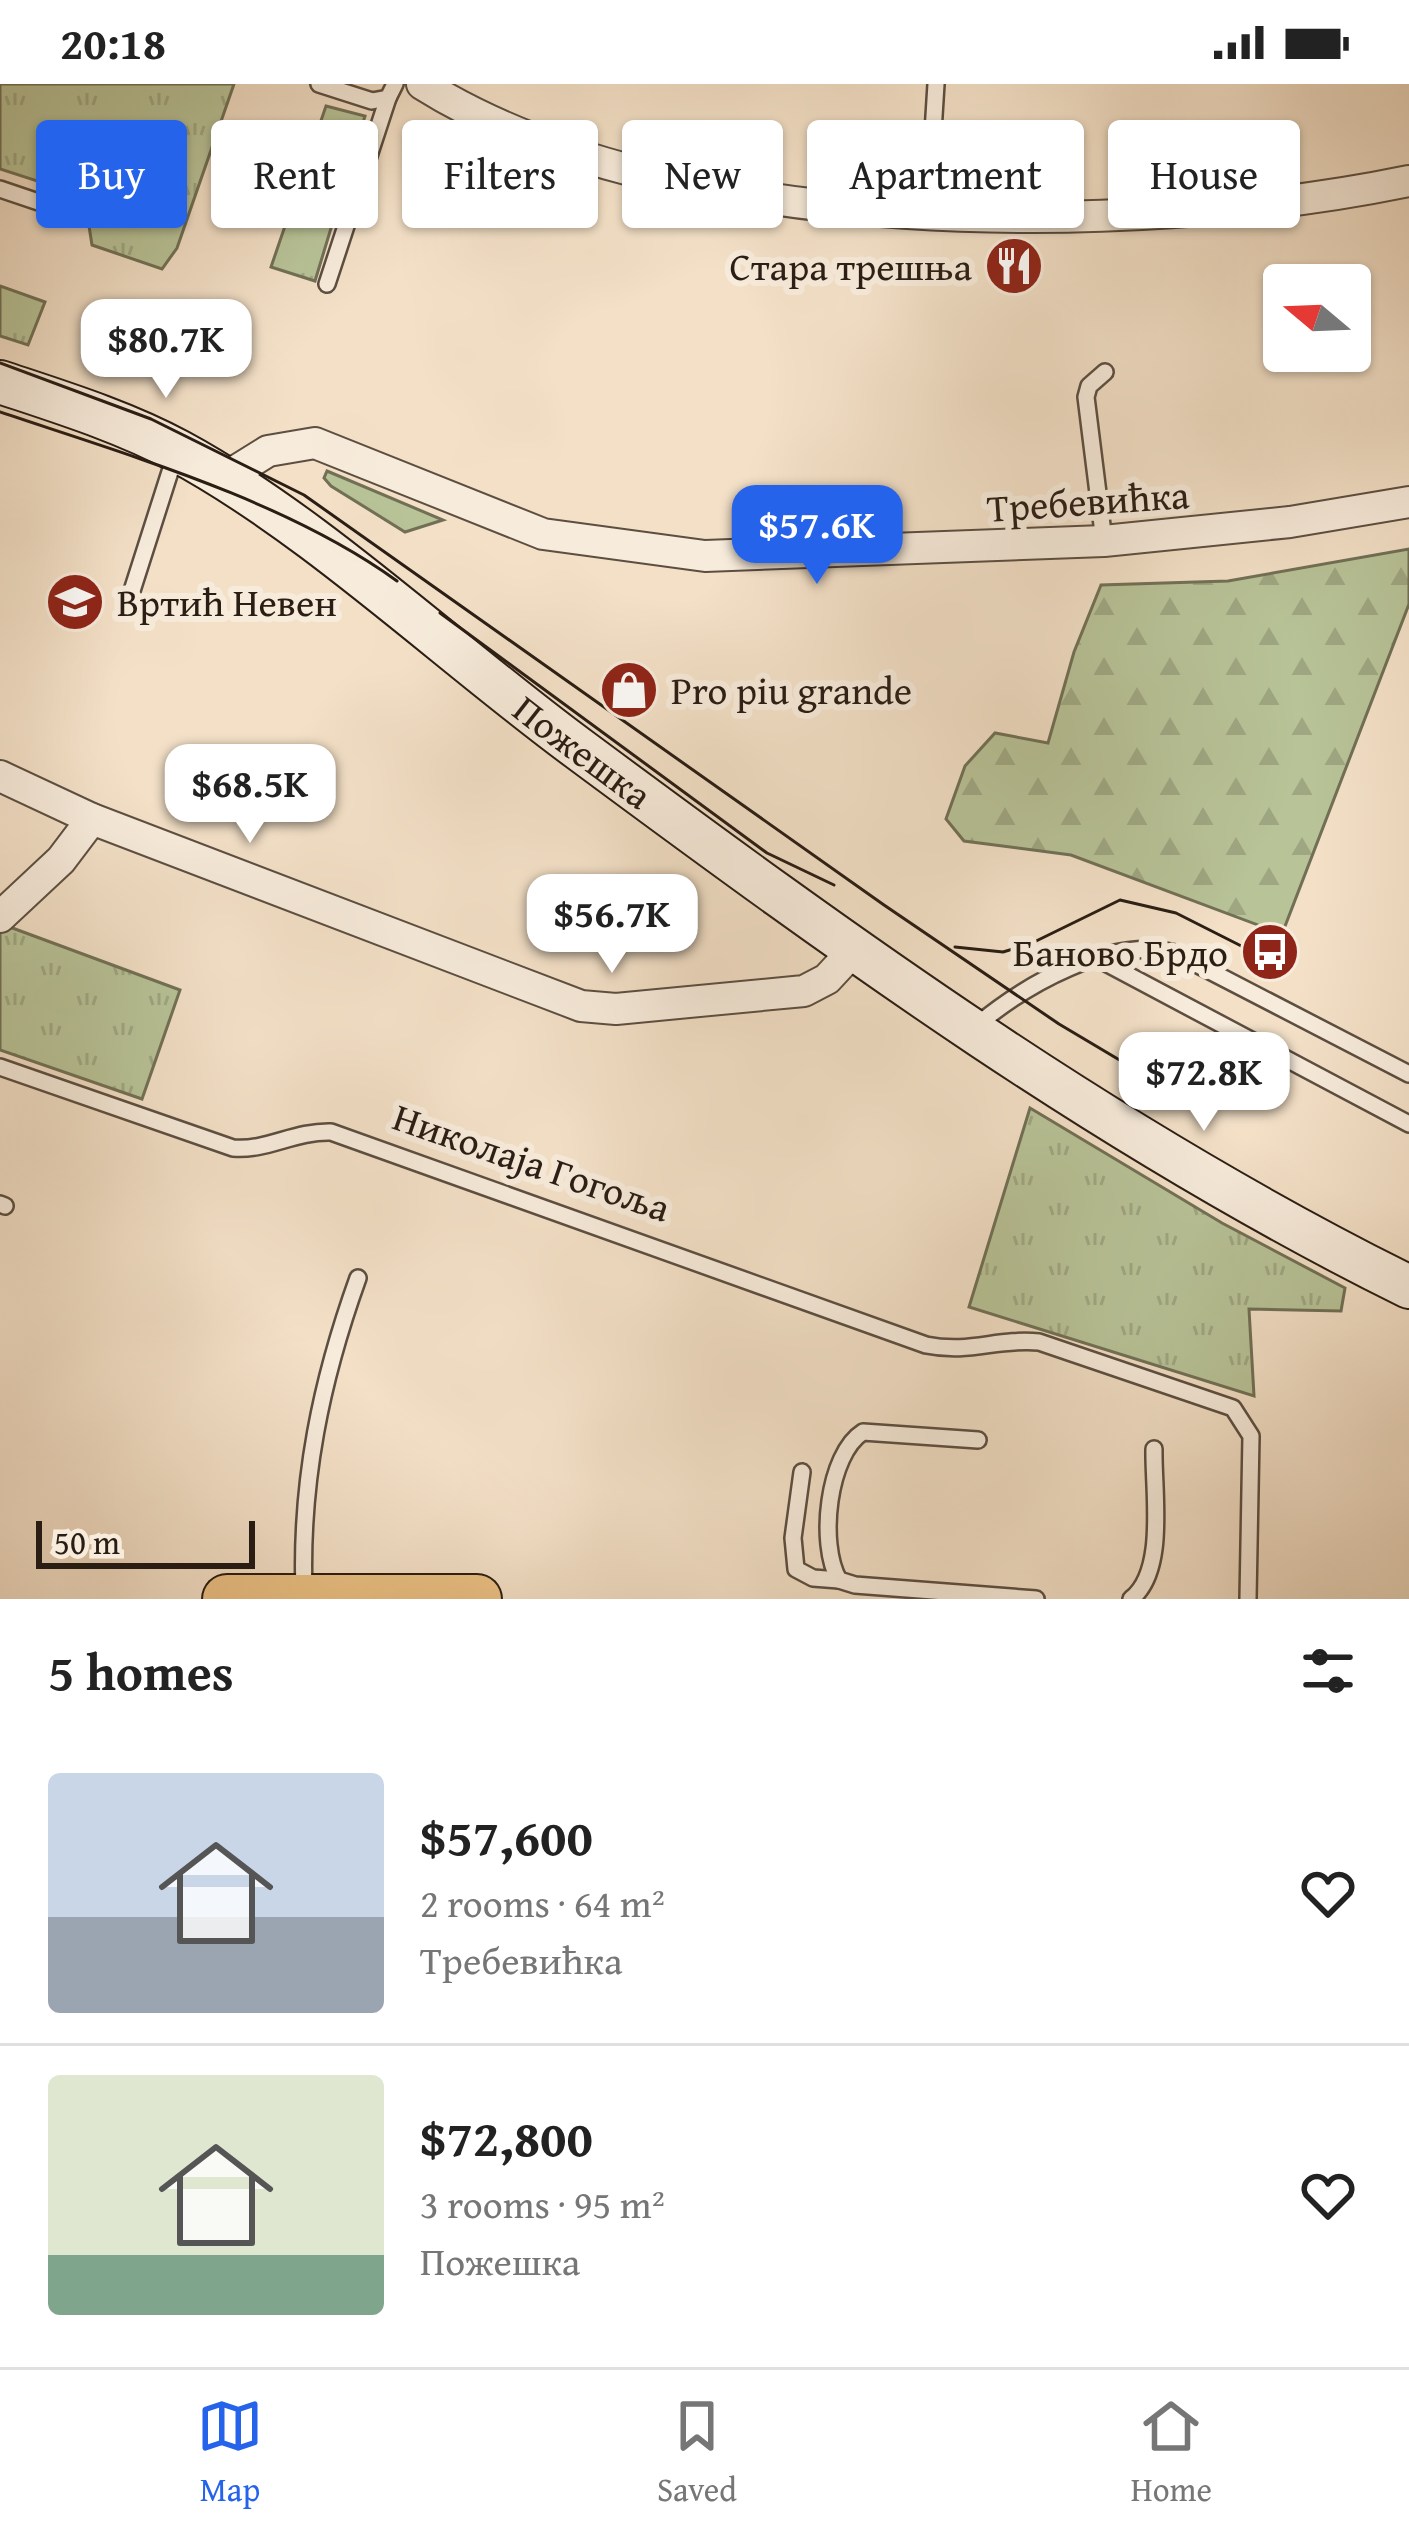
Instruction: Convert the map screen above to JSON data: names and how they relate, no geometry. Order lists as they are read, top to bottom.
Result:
{
  "streets": {
    "main road": ["Пожешка"],
    "street": ["Требевићка"],
    "lane": ["Николаја Гогоља"]
  },
  "crossings": [
    ["Требевићка", "Пожешка"]
  ],
  "places": {
    "restaurant": ["Стара трешња"],
    "school or university": ["Вртић Невен"],
    "shop": ["Pro piu grande"],
    "bus stop": ["Баново Брдо"]
  },
  "scale_bar": "50 m",
  "north": "left",
  "page": {
    "status": "20:18",
    "chip": [
      "Buy",
      "Rent",
      "Filters",
      "New",
      "Apartment",
      "House"
    ],
    "price": [
      "$80.7K",
      "$57.6K",
      "$68.5K",
      "$56.7K",
      "$72.8K"
    ],
    "scale": "50 m",
    "heading": "5 homes",
    "list": [
      {
        "name": "$57,600",
        "note": "2 rooms · 64 m² · Требевићка"
      },
      {
        "name": "$72,800",
        "note": "3 rooms · 95 m² · Пожешка"
      }
    ],
    "tabs": ["Map", "Saved", "Home"]
  }
}
